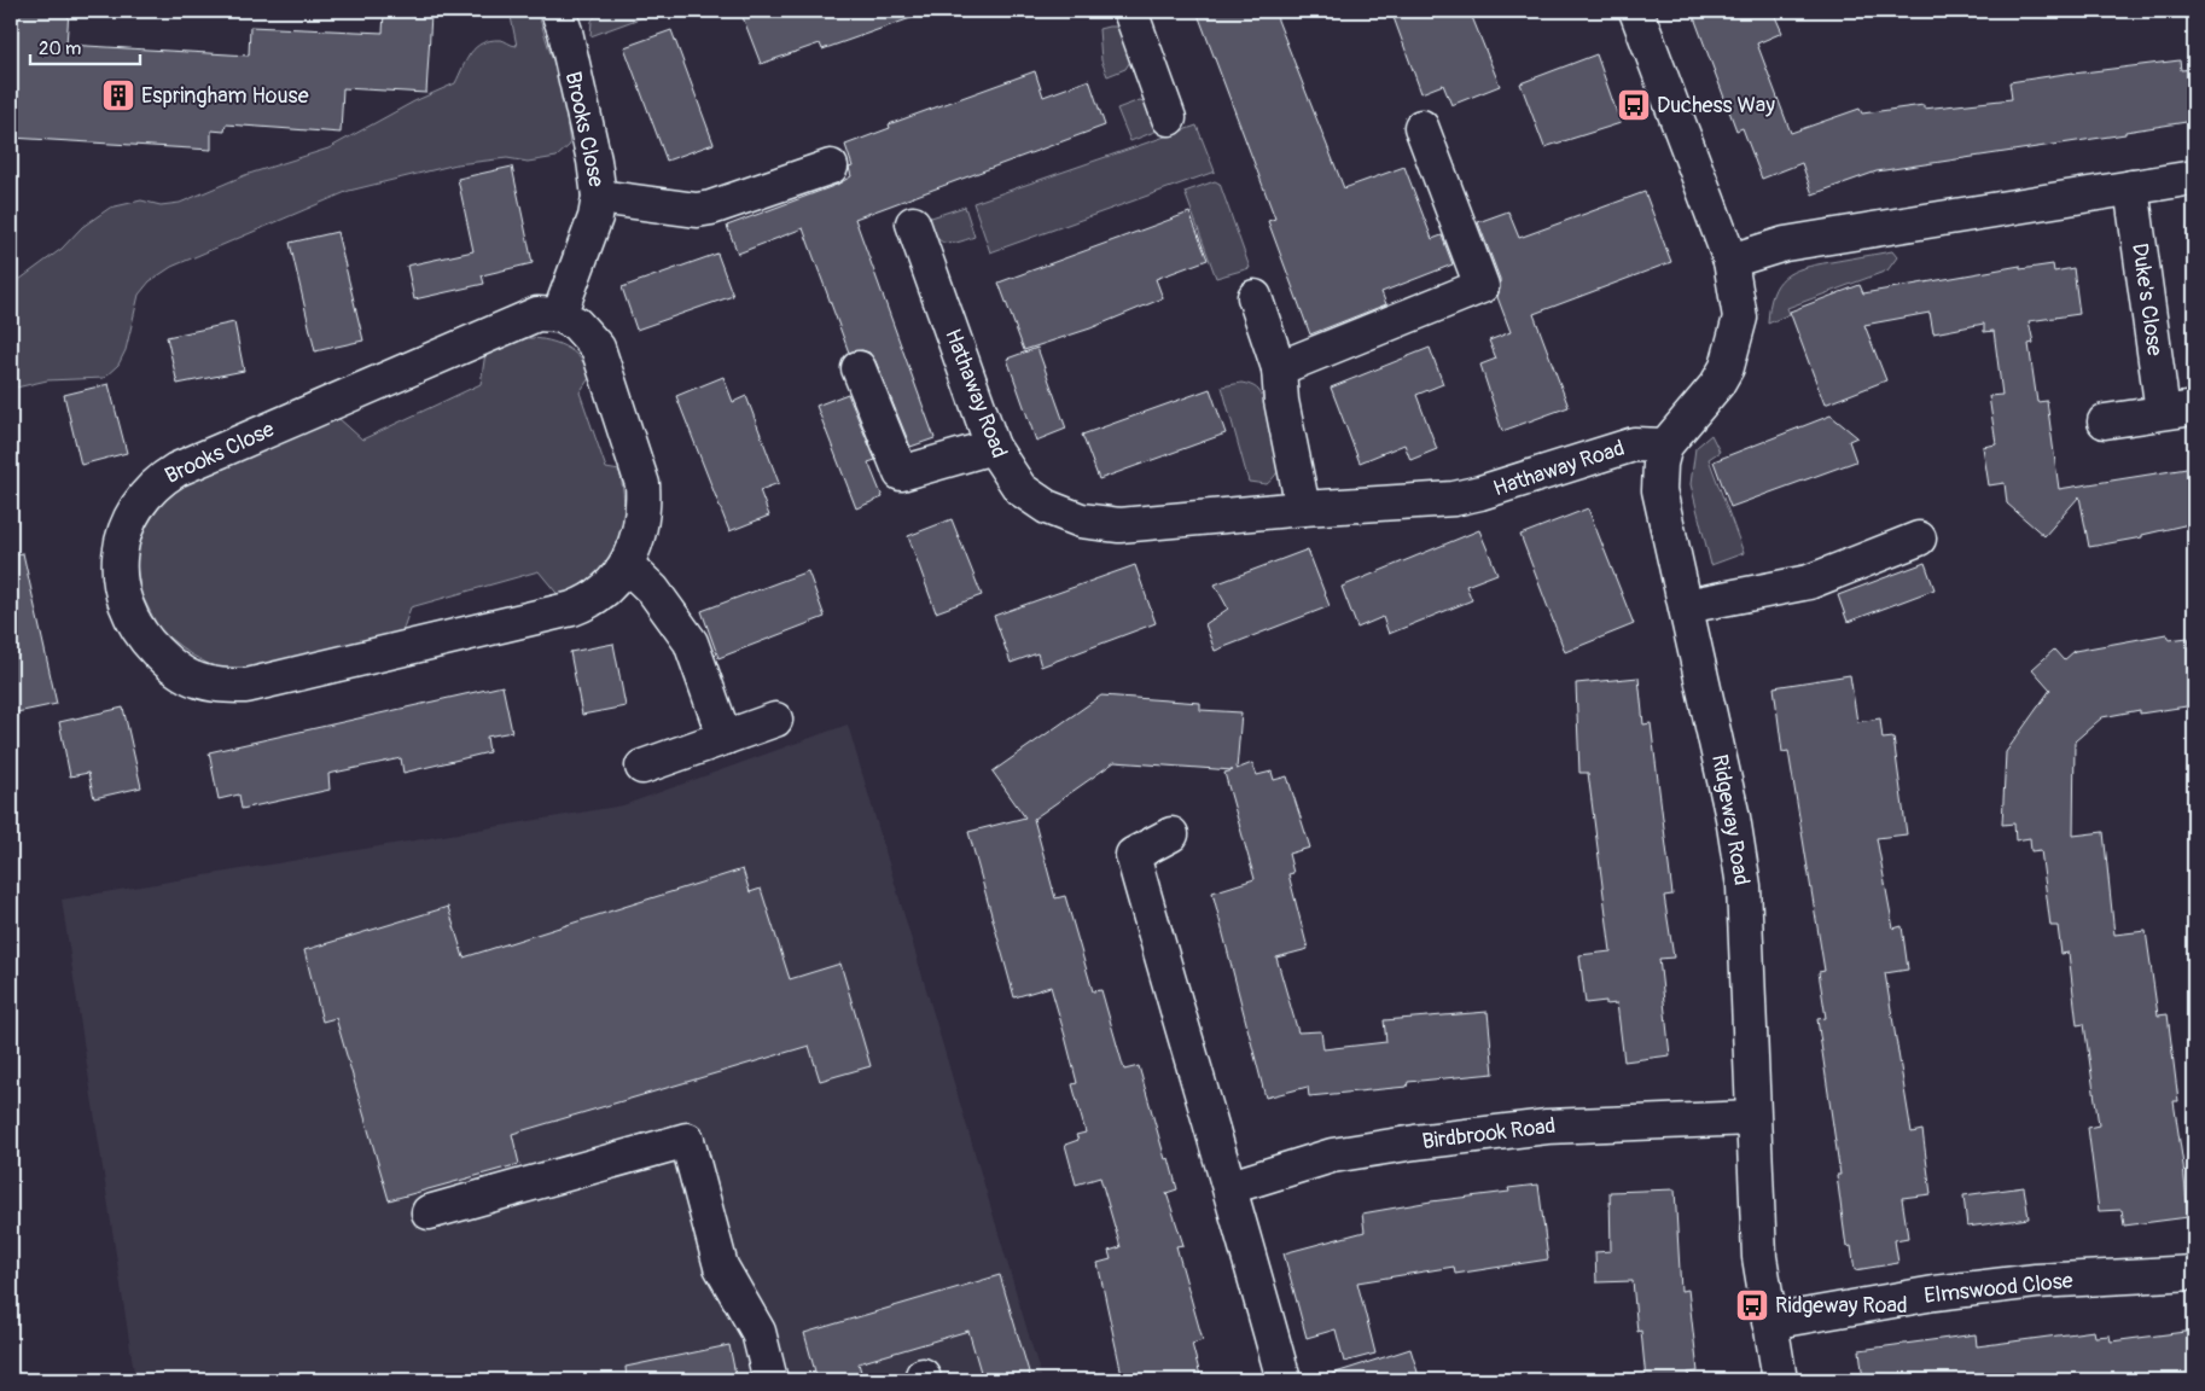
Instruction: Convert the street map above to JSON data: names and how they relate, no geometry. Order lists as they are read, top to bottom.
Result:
{
  "streets": {
    "street": [
      "Brooks Close",
      "Duke's Close",
      "Hathaway Road",
      "Ridgeway Road",
      "Birdbrook Road",
      "Elmswood Close"
    ]
  },
  "crossings": [
    ["Hathaway Road", "Ridgeway Road"],
    ["Ridgeway Road", "Birdbrook Road"],
    ["Ridgeway Road", "Elmswood Close"]
  ],
  "places": {
    "building": ["Espringham House"],
    "bus stop": ["Duchess Way", "Ridgeway Road"]
  },
  "scale_bar": "20 m"
}
